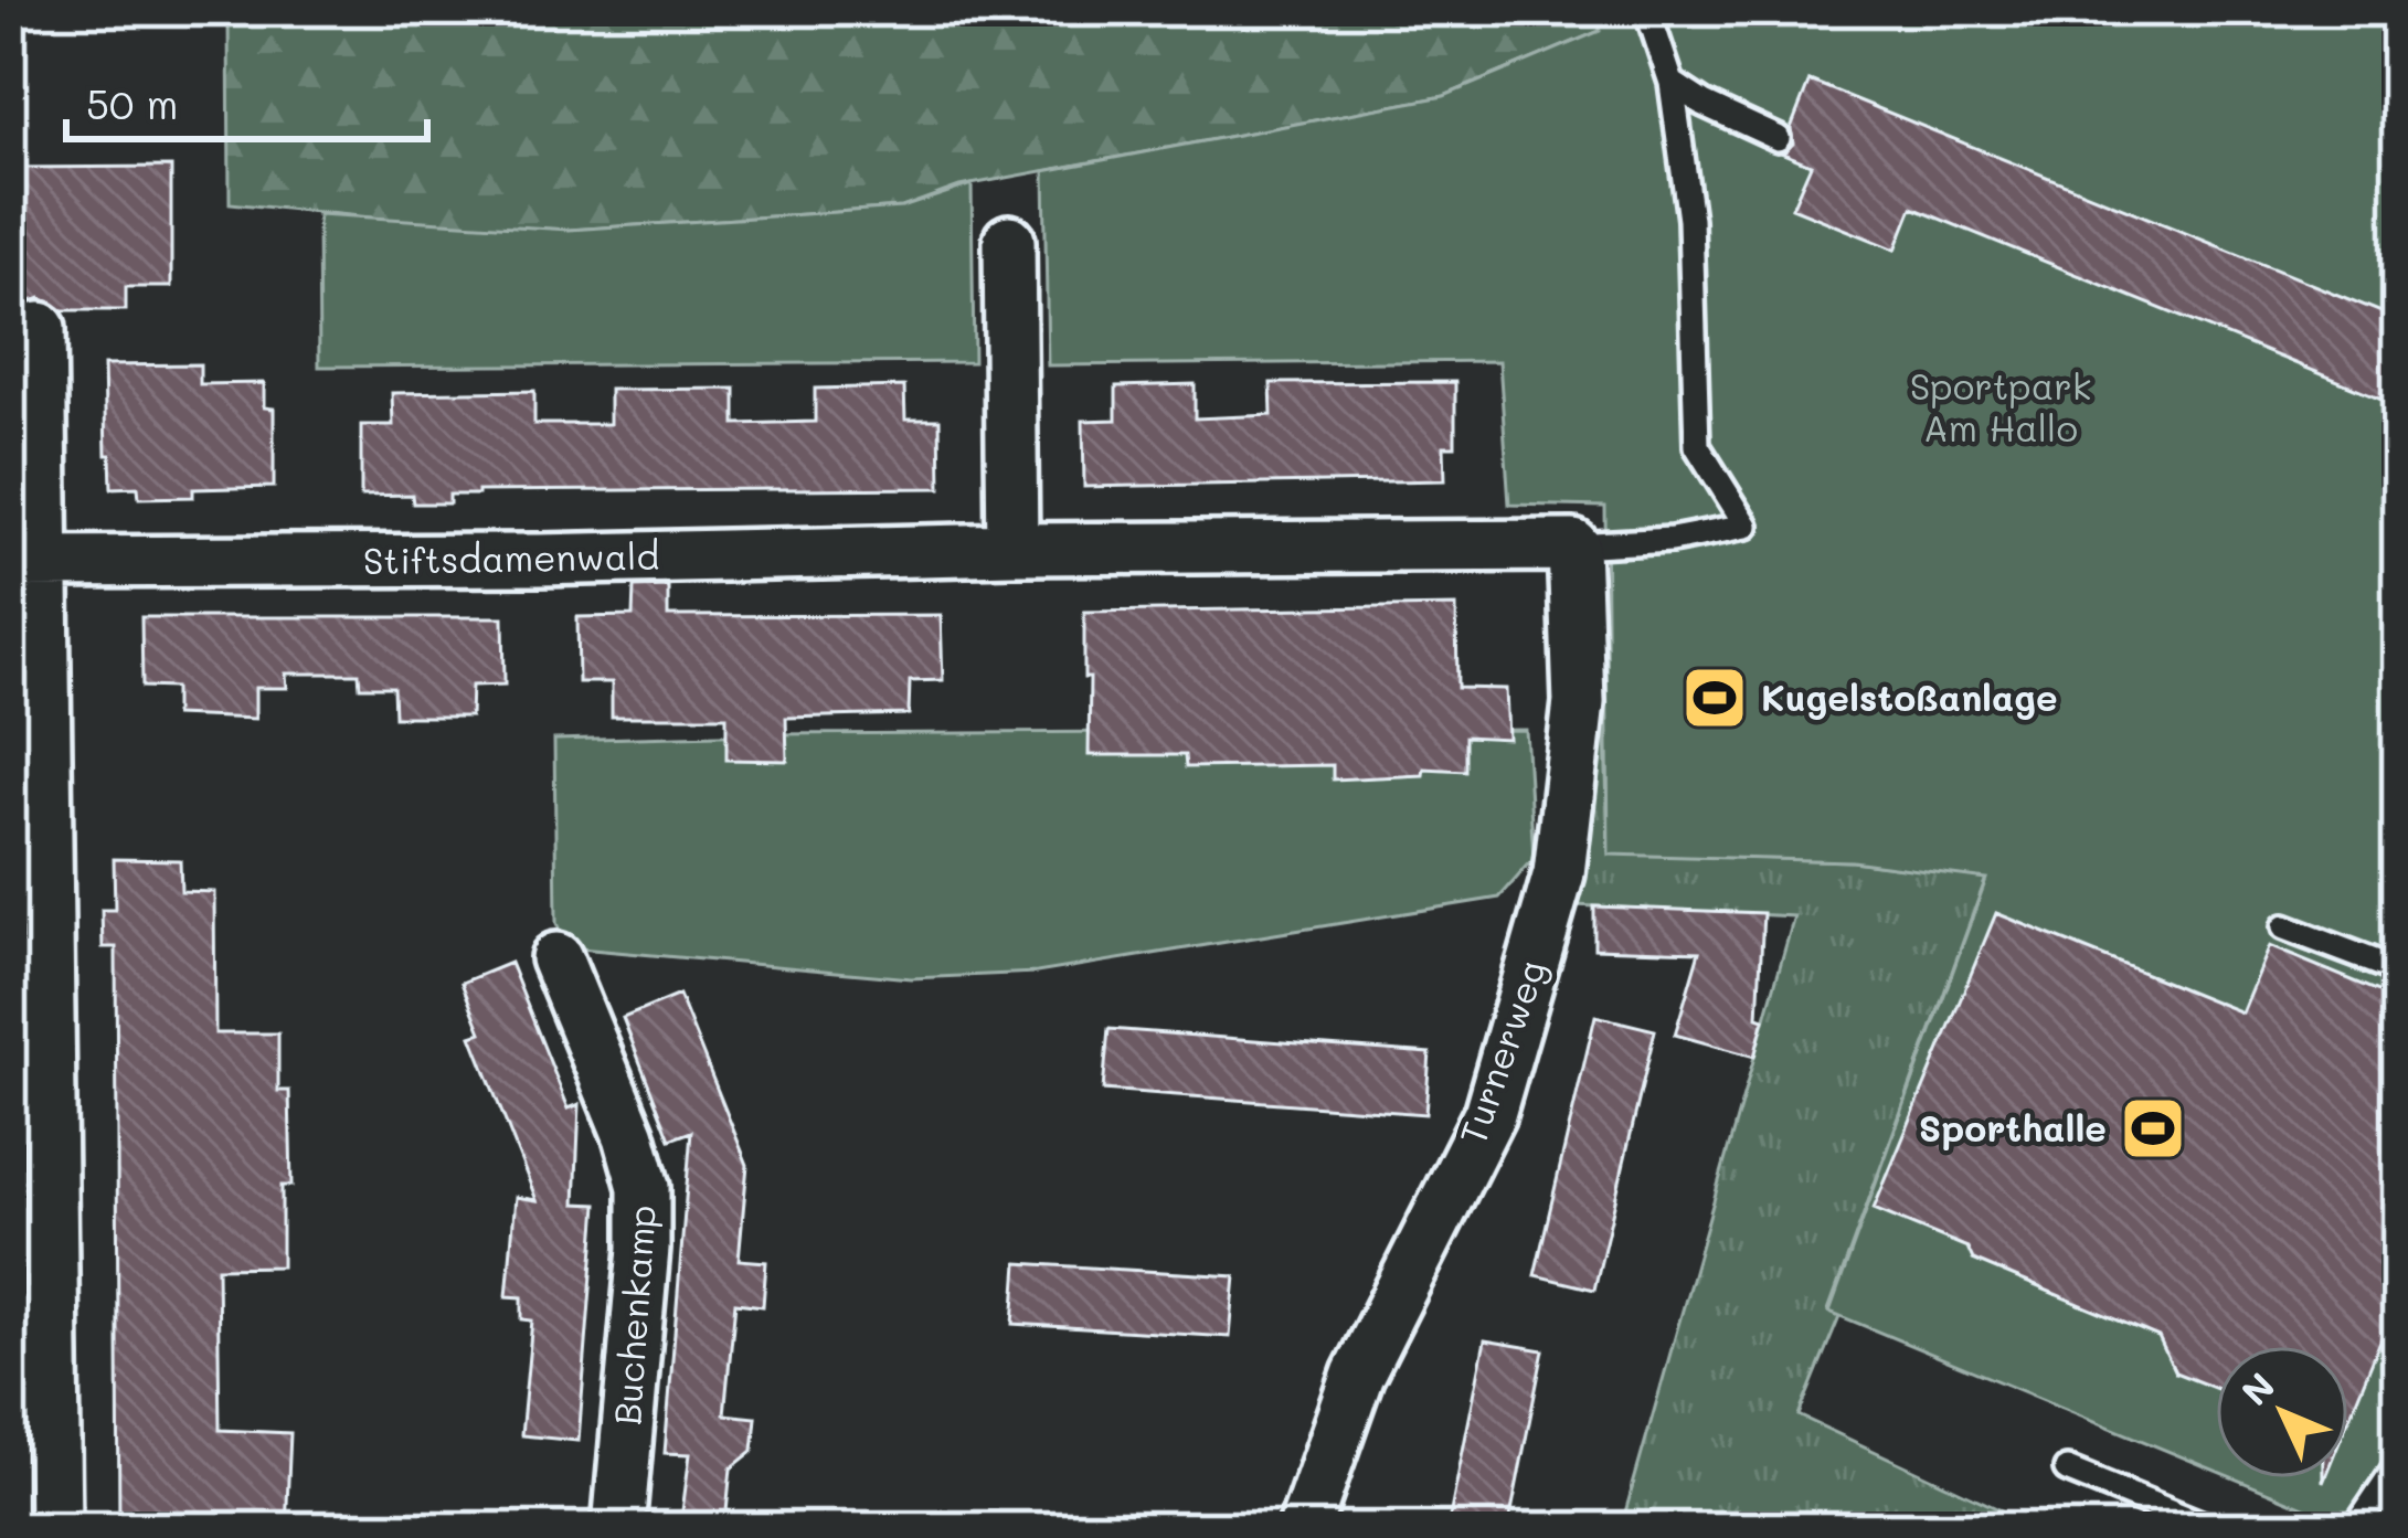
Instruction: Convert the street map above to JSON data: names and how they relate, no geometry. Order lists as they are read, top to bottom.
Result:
{
  "streets": {
    "street": ["Stiftsdamenwald", "Turnerweg", "Buchenkamp"]
  },
  "crossings": [
    ["Stiftsdamenwald", "Turnerweg"]
  ],
  "parks": ["Sportpark Am Hallo"],
  "places": {
    "sports": ["Kugelstoßanlage", "Sporthalle"]
  },
  "scale_bar": "50 m",
  "north": "top left"
}
